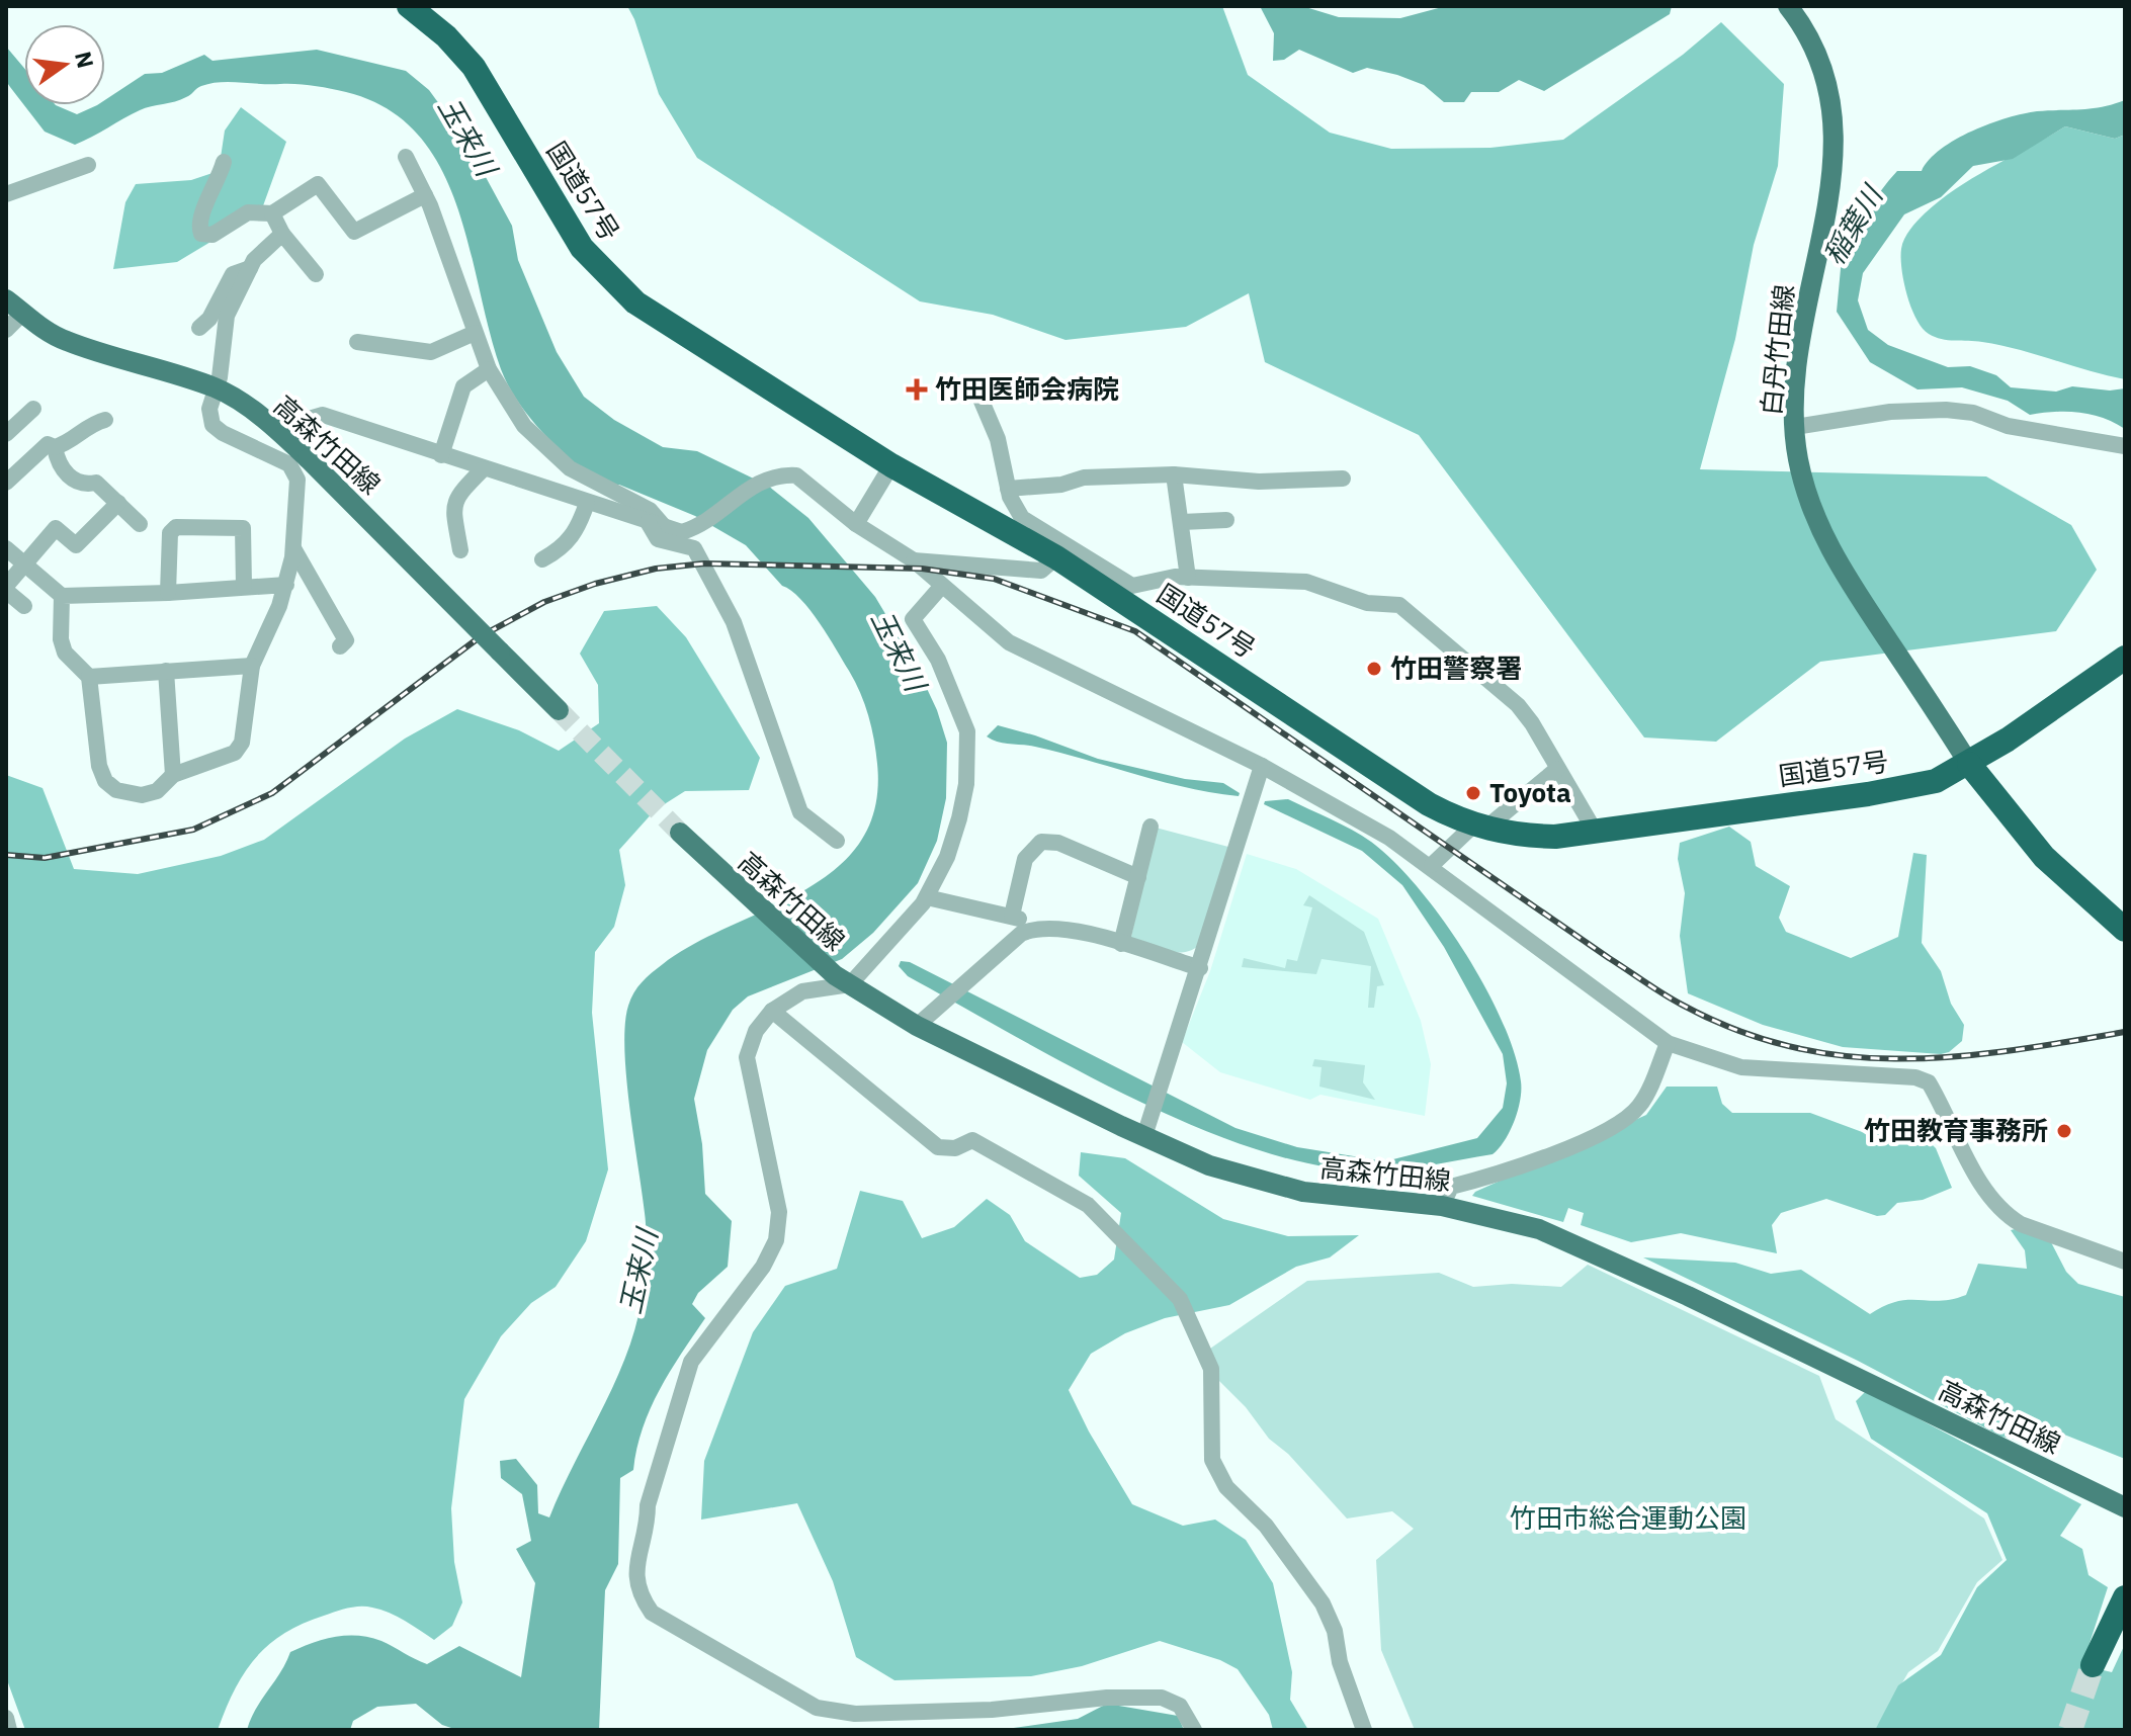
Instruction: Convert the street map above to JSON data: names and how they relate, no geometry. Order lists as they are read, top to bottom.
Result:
{
  "streets": {
    "highway": ["国道57号"],
    "main road": ["白丹竹田線", "高森竹田線"]
  },
  "crossings": [
    ["国道57号", "白丹竹田線"]
  ],
  "water": ["玉来川", "稲葉川"],
  "parks": ["竹田市総合運動公園"],
  "places": {
    "health": ["竹田医師会病院"],
    "other": ["竹田警察署", "Toyota", "竹田教育事務所"]
  },
  "north": "right"
}
